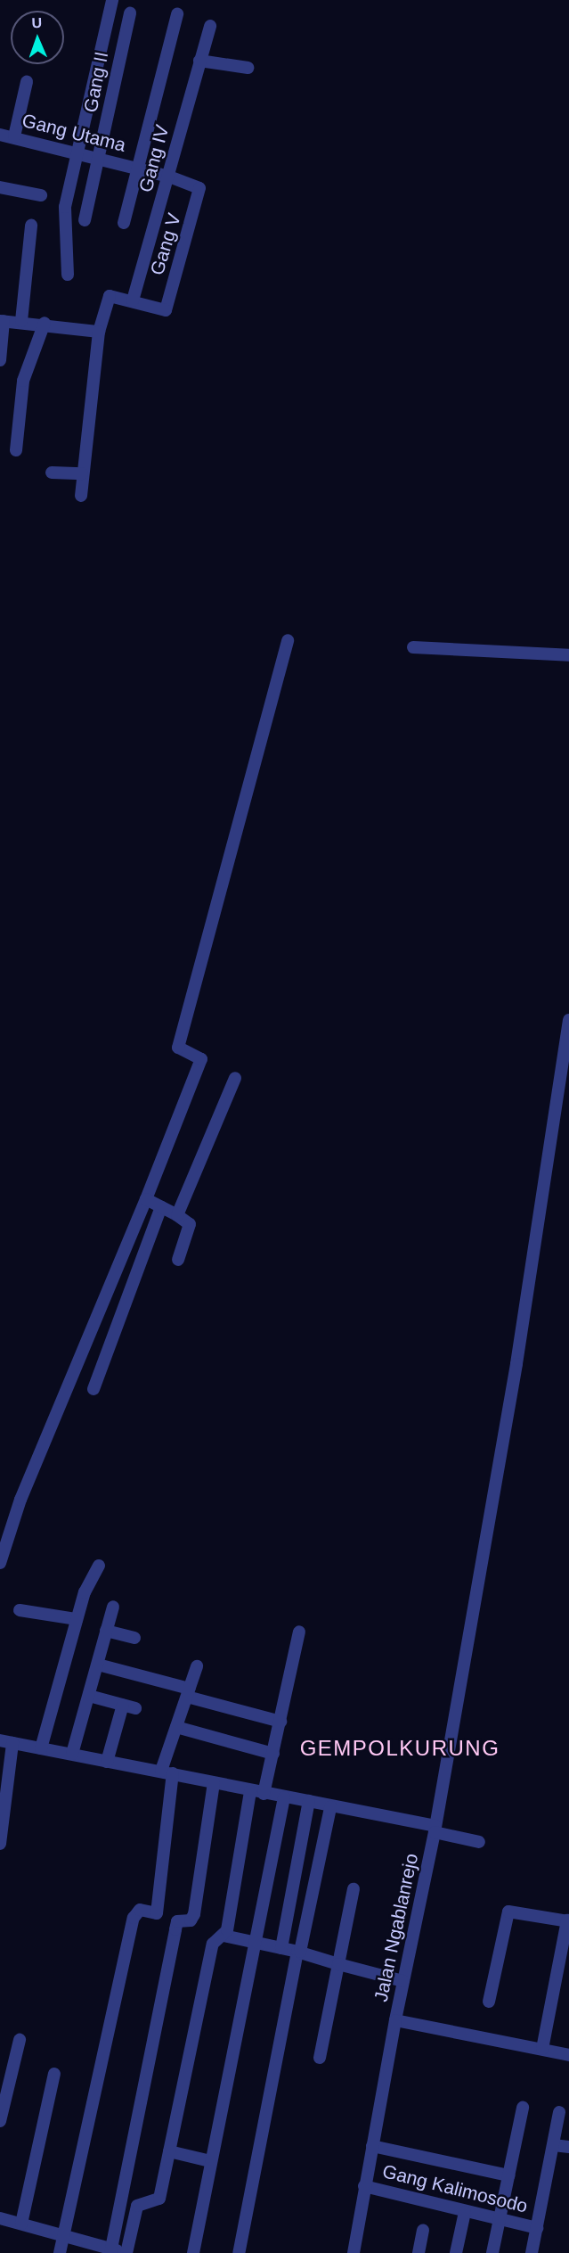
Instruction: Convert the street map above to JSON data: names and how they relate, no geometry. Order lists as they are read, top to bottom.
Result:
{
  "streets": {
    "street": [
      "Gang II",
      "Gang Utama",
      "Gang IV",
      "Gang V",
      "Jalan Ngablanrejo",
      "Gang Kalimosodo"
    ]
  },
  "crossings": [
    ["Gang II", "Gang Utama"],
    ["Gang Utama", "Gang IV"],
    ["Gang Utama", "Gang V"],
    ["Gang IV", "Gang V"]
  ],
  "districts": ["GEMPOLKURUNG"],
  "north": "top"
}
